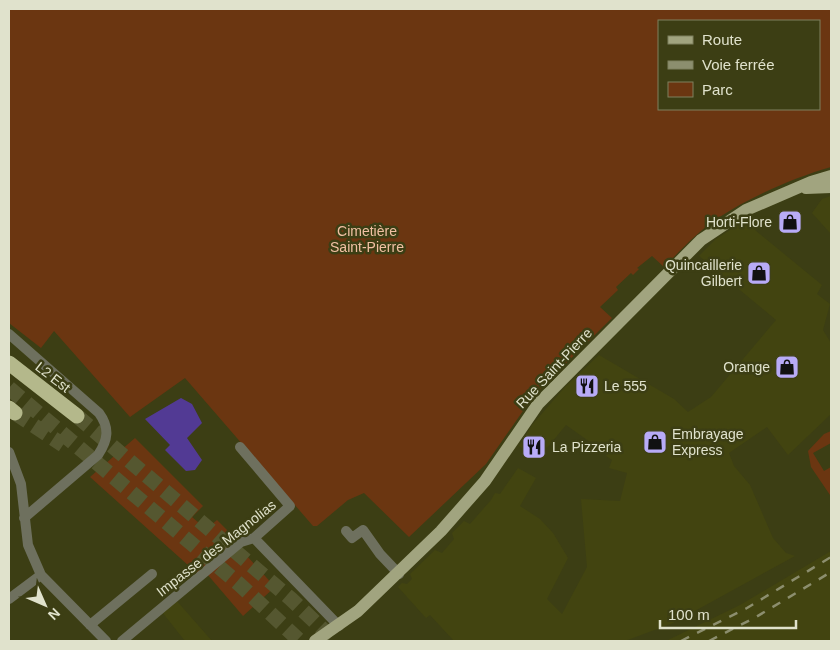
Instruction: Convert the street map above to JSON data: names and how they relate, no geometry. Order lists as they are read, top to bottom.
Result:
{
  "streets": {
    "highway": ["L2 Est"],
    "main road": ["Rue Saint-Pierre"],
    "street": ["Impasse des Magnolias"]
  },
  "parks": ["Cimetière Saint-Pierre"],
  "places": {
    "shop": [
      "Horti-Flore",
      "Quincaillerie Gilbert",
      "Orange",
      "Embrayage Express"
    ],
    "restaurant": ["Le 555", "La Pizzeria"]
  },
  "legend": ["Route", "Voie ferrée", "Parc"],
  "scale_bar": "100 m",
  "north": "bottom right"
}
